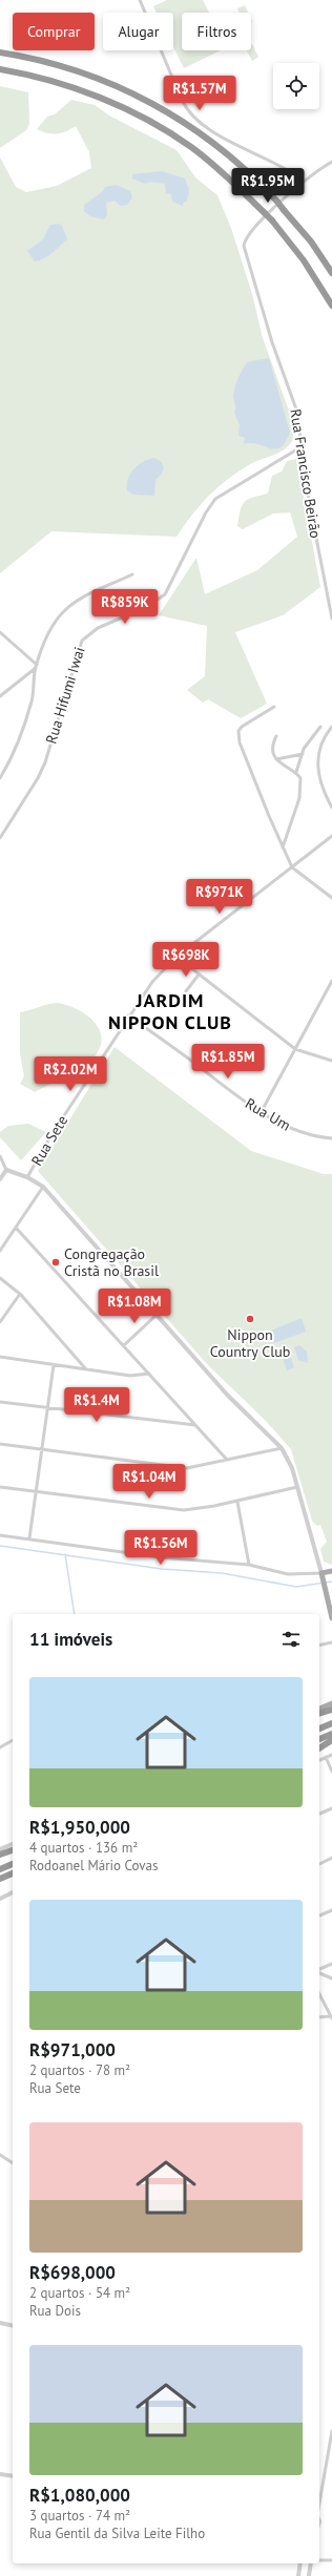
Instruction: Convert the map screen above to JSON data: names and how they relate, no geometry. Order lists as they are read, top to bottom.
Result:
{
  "streets": {
    "street": [
      "Rua Francisco Beirão",
      "Rua Hifumi Iwai",
      "Rua Um",
      "Rua Sete"
    ]
  },
  "crossings": [
    ["Rua Francisco Beirão", "Rua Hifumi Iwai"],
    ["Rua Um", "Rua Sete"]
  ],
  "districts": ["JARDIM NIPPON CLUB"],
  "places": ["Congregação Cristã no Brasil", "Nippon Country Club"],
  "page": {
    "chip": ["Comprar", "Alugar", "Filtros"],
    "price": [
      "R$1.57M",
      "R$1.95M",
      "R$859K",
      "R$971K",
      "R$698K",
      "R$1.85M",
      "R$2.02M",
      "R$1.08M",
      "R$1.4M",
      "R$1.04M",
      "R$1.56M"
    ],
    "heading": "11 imóveis",
    "list": [
      {
        "name": "R$1,950,000",
        "note": "4 quartos · 136 m² · Rodoanel Mário Covas"
      },
      {
        "name": "R$971,000",
        "note": "2 quartos · 78 m² · Rua Sete"
      },
      {
        "name": "R$698,000",
        "note": "2 quartos · 54 m² · Rua Dois"
      },
      {
        "name": "R$1,080,000",
        "note": "3 quartos · 74 m² · Rua Gentil da Silva Leite Filho"
      }
    ]
  }
}
